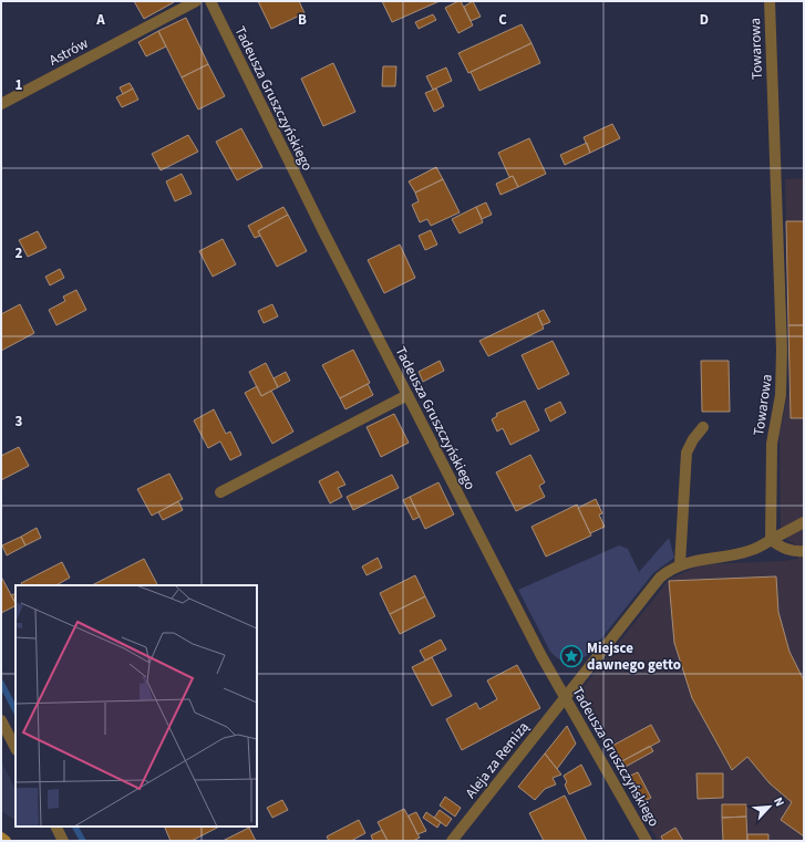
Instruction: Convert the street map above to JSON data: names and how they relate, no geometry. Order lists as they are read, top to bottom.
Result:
{
  "streets": {
    "street": [
      "Towarowa",
      "Astrów",
      "Tadeusza Gruszczyńskiego",
      "Aleja za Remizą"
    ]
  },
  "crossings": [
    ["Tadeusza Gruszczyńskiego", "Aleja za Remizą"]
  ],
  "places": {
    "place": ["Miejsce dawnego getto"]
  },
  "north": "top right",
  "grid": {
    "columns": [
      "A",
      "B",
      "C",
      "D"
    ],
    "rows": ["1", "2", "3"]
  }
}
